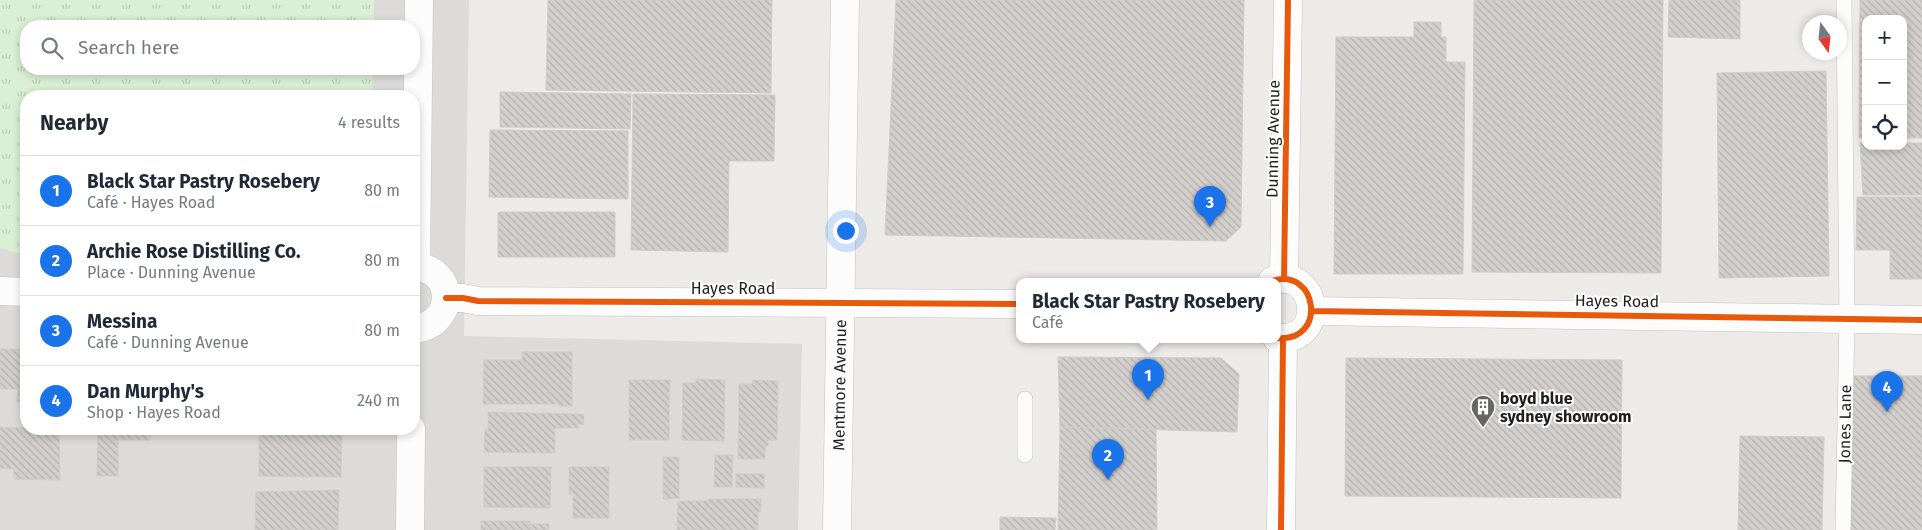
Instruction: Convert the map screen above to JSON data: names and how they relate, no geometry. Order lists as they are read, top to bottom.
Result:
{
  "streets": {
    "street": ["Dunning Avenue", "Hayes Road", "Mentmore Avenue"],
    "lane": ["Jones Lane"]
  },
  "crossings": [
    ["Hayes Road", "Mentmore Avenue"],
    ["Hayes Road", "Jones Lane"]
  ],
  "places": {
    "building": ["boyd blue sydney showroom"]
  },
  "north": "bottom",
  "page": {
    "map_buttons": ["+", "−"],
    "search": "Search here",
    "heading": ["Nearby", "4 results"],
    "list": [
      {
        "mark": "1",
        "name": "Black Star Pastry Rosebery",
        "note": "Café · Hayes Road",
        "value": "80 m"
      },
      {
        "mark": "2",
        "name": "Archie Rose Distilling Co.",
        "note": "Place · Dunning Avenue",
        "value": "80 m"
      },
      {
        "mark": "3",
        "name": "Messina",
        "note": "Café · Dunning Avenue",
        "value": "80 m"
      },
      {
        "mark": "4",
        "name": "Dan Murphy's",
        "note": "Shop · Hayes Road",
        "value": "240 m"
      }
    ],
    "pins": [
      "3",
      "1",
      "4",
      "2"
    ],
    "popup": ["Black Star Pastry Rosebery", "Café"]
  }
}
